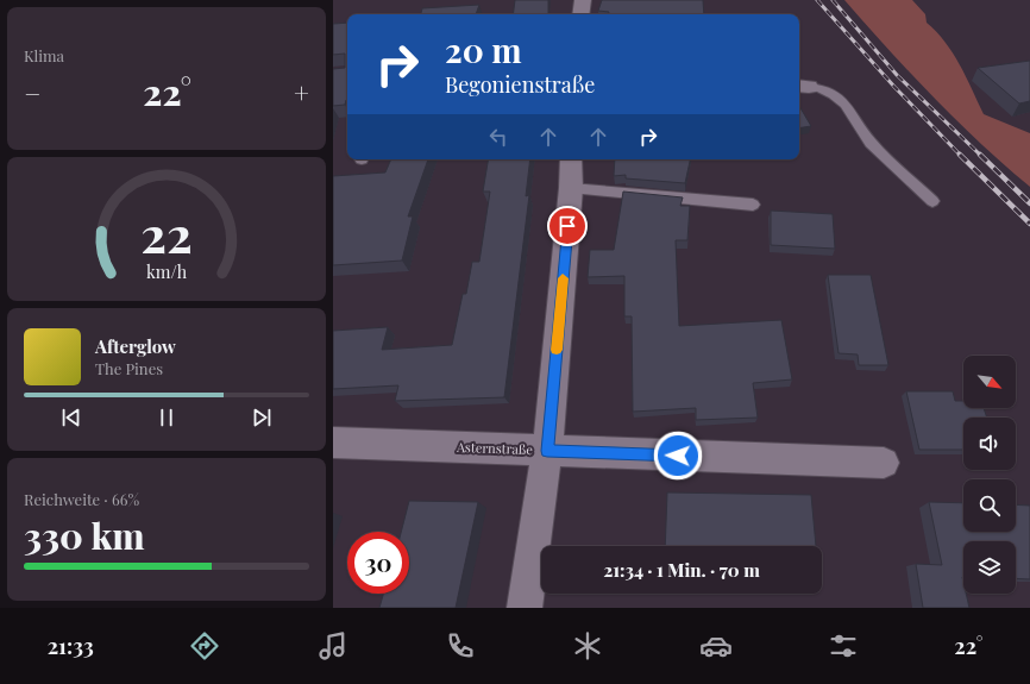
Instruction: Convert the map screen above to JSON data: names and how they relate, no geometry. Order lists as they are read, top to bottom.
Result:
{
  "streets": {
    "street": ["Asternstraße"]
  },
  "north": "bottom right",
  "page": {
    "tile": [
      "Klima",
      ["Reichweite · 66%", "330 km"]
    ],
    "turn": ["20 m", "Begonienstraße"],
    "heat": ["−", "22°", "+"],
    "song": ["Afterglow", "The Pines"],
    "limit": "30",
    "trip": "21:34 · 1 Min. · 70 m",
    "tabs": ["21:33", "22°"],
    "gauge": ["22", "km/h"]
  }
}
